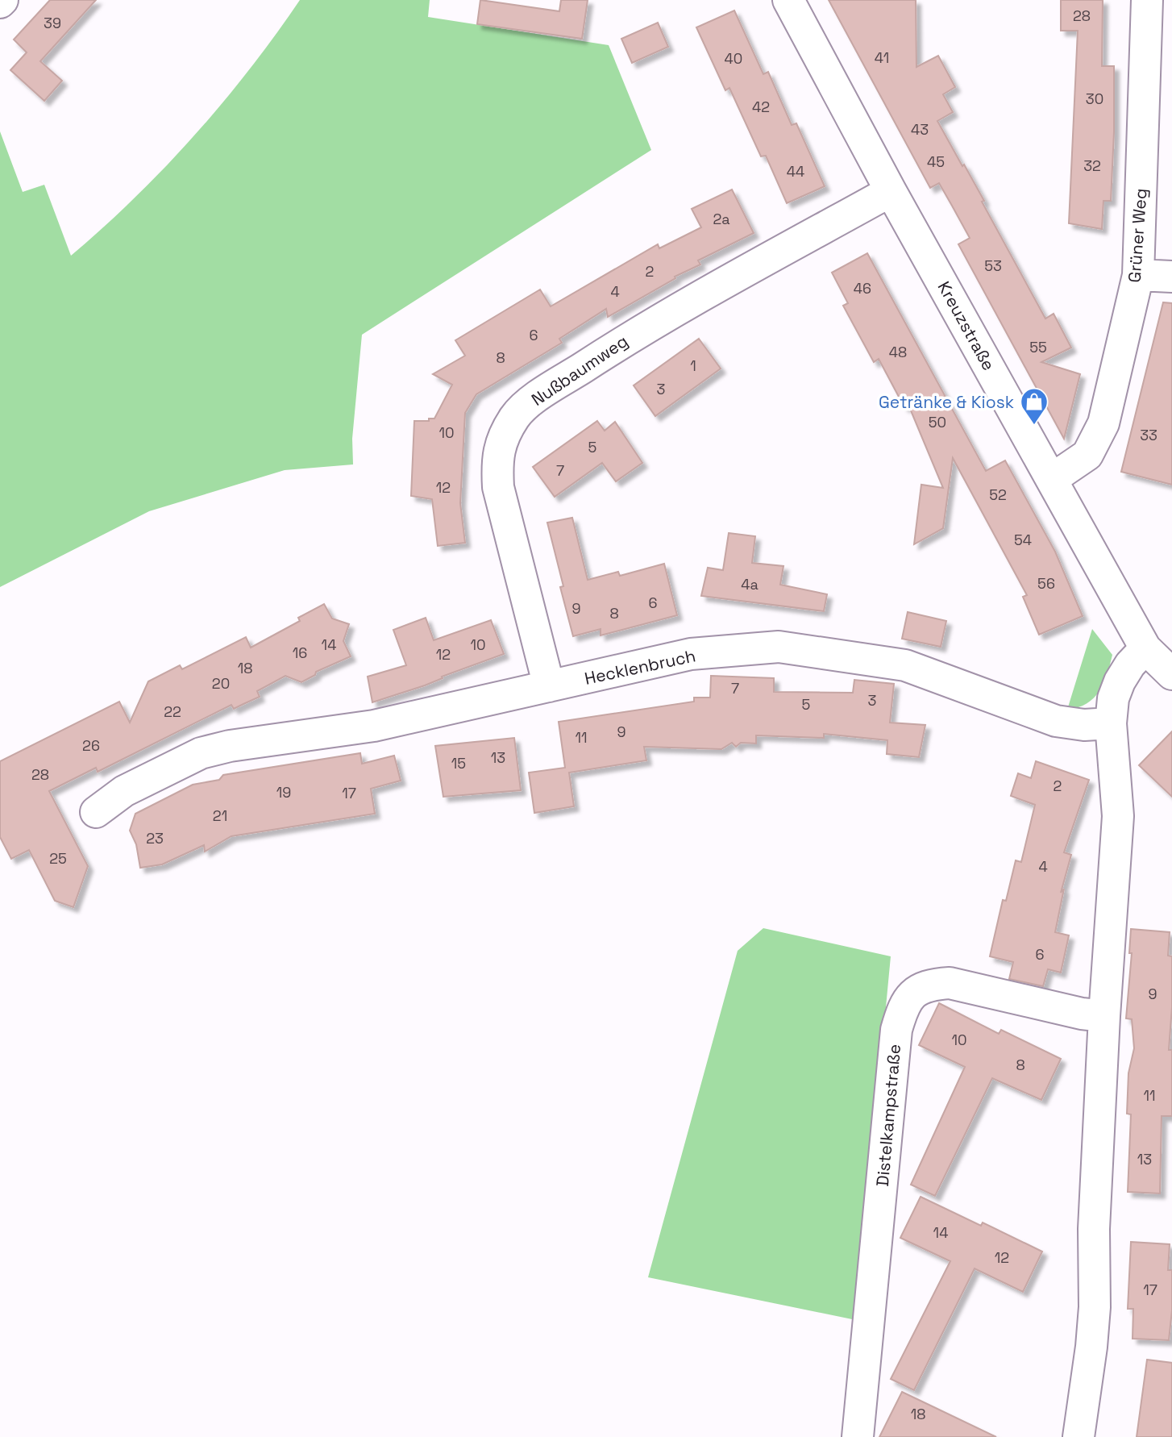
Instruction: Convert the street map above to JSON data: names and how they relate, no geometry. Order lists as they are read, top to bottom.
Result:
{
  "streets": {
    "street": [
      "Grüner Weg",
      "Kreuzstraße",
      "Nußbaumweg",
      "Hecklenbruch",
      "Distelkampstraße"
    ]
  },
  "crossings": [
    ["Grüner Weg", "Kreuzstraße"],
    ["Kreuzstraße", "Nußbaumweg"],
    ["Nußbaumweg", "Hecklenbruch"]
  ],
  "places": {
    "shop": ["Getränke & Kiosk"]
  },
  "house_numbers": [
    "28",
    "39",
    "41",
    "40",
    "30",
    "42",
    "43",
    "45",
    "32",
    "44",
    "2a",
    "53",
    "2",
    "46",
    "4",
    "6",
    "55",
    "48",
    "8",
    "1",
    "3",
    "50",
    "10",
    "33",
    "5",
    "7",
    "12",
    "52",
    "54",
    "56",
    "4a",
    "6",
    "9",
    "8",
    "14",
    "10",
    "16",
    "12",
    "18",
    "20",
    "7",
    "3",
    "5",
    "22",
    "9",
    "11",
    "26",
    "13",
    "15",
    "28",
    "2",
    "19",
    "17",
    "21",
    "23",
    "25",
    "4",
    "6",
    "9",
    "10",
    "8",
    "11",
    "13",
    "14",
    "12",
    "17",
    "18"
  ]
}
